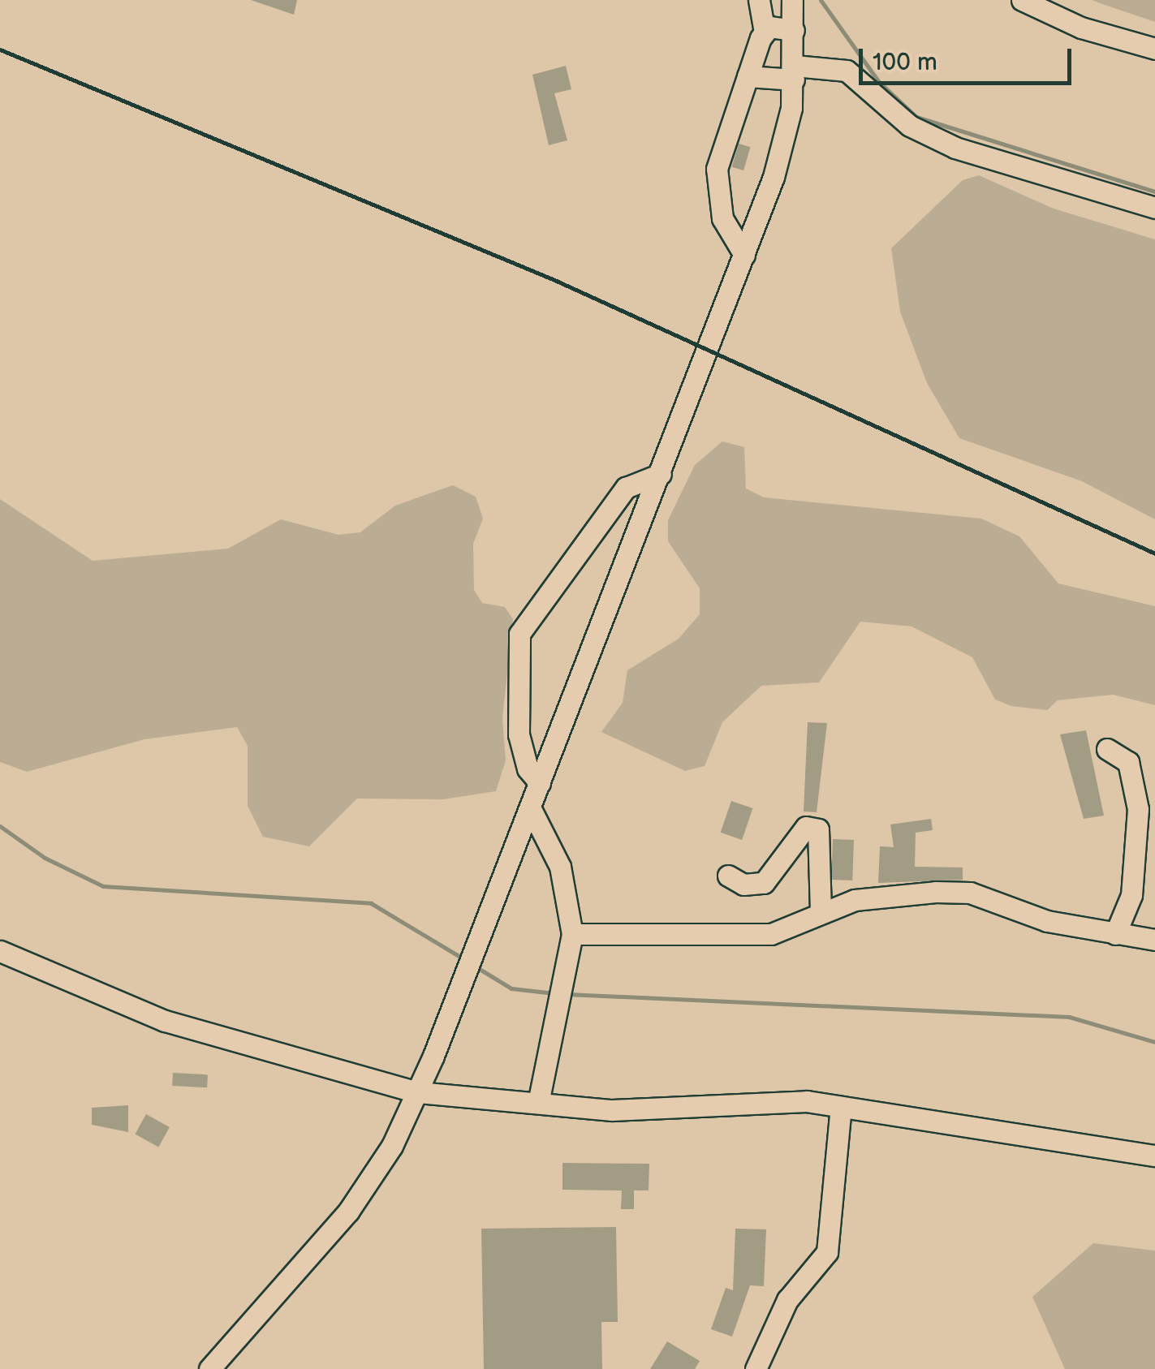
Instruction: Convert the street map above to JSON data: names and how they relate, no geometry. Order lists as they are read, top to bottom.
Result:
{
  "scale_bar": "100 m"
}
